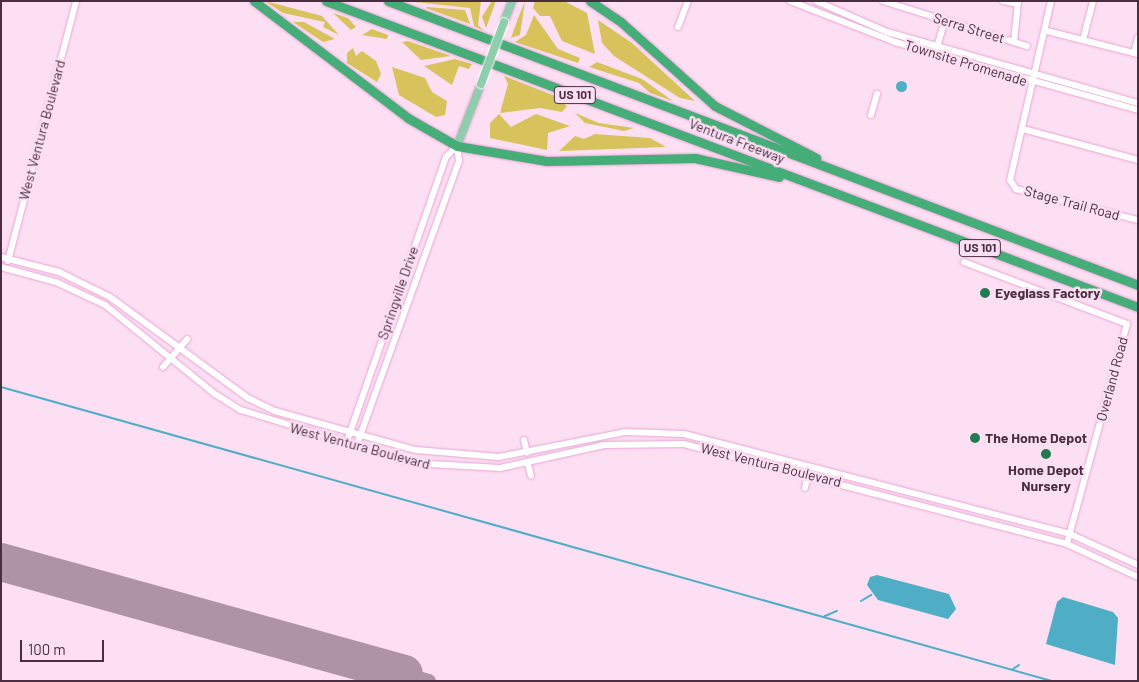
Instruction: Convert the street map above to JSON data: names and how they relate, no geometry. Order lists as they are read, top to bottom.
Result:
{
  "streets": {
    "highway": ["US 101", "Ventura Freeway"],
    "main road": ["Springville Drive"],
    "street": [
      "Serra Street",
      "Townsite Promenade",
      "West Ventura Boulevard",
      "Stage Trail Road",
      "Overland Road"
    ]
  },
  "crossings": [
    ["West Ventura Boulevard", "Springville Drive"],
    ["West Ventura Boulevard", "Overland Road"]
  ],
  "places": ["Eyeglass Factory", "The Home Depot", "Home Depot Nursery"],
  "scale_bar": "100 m"
}
